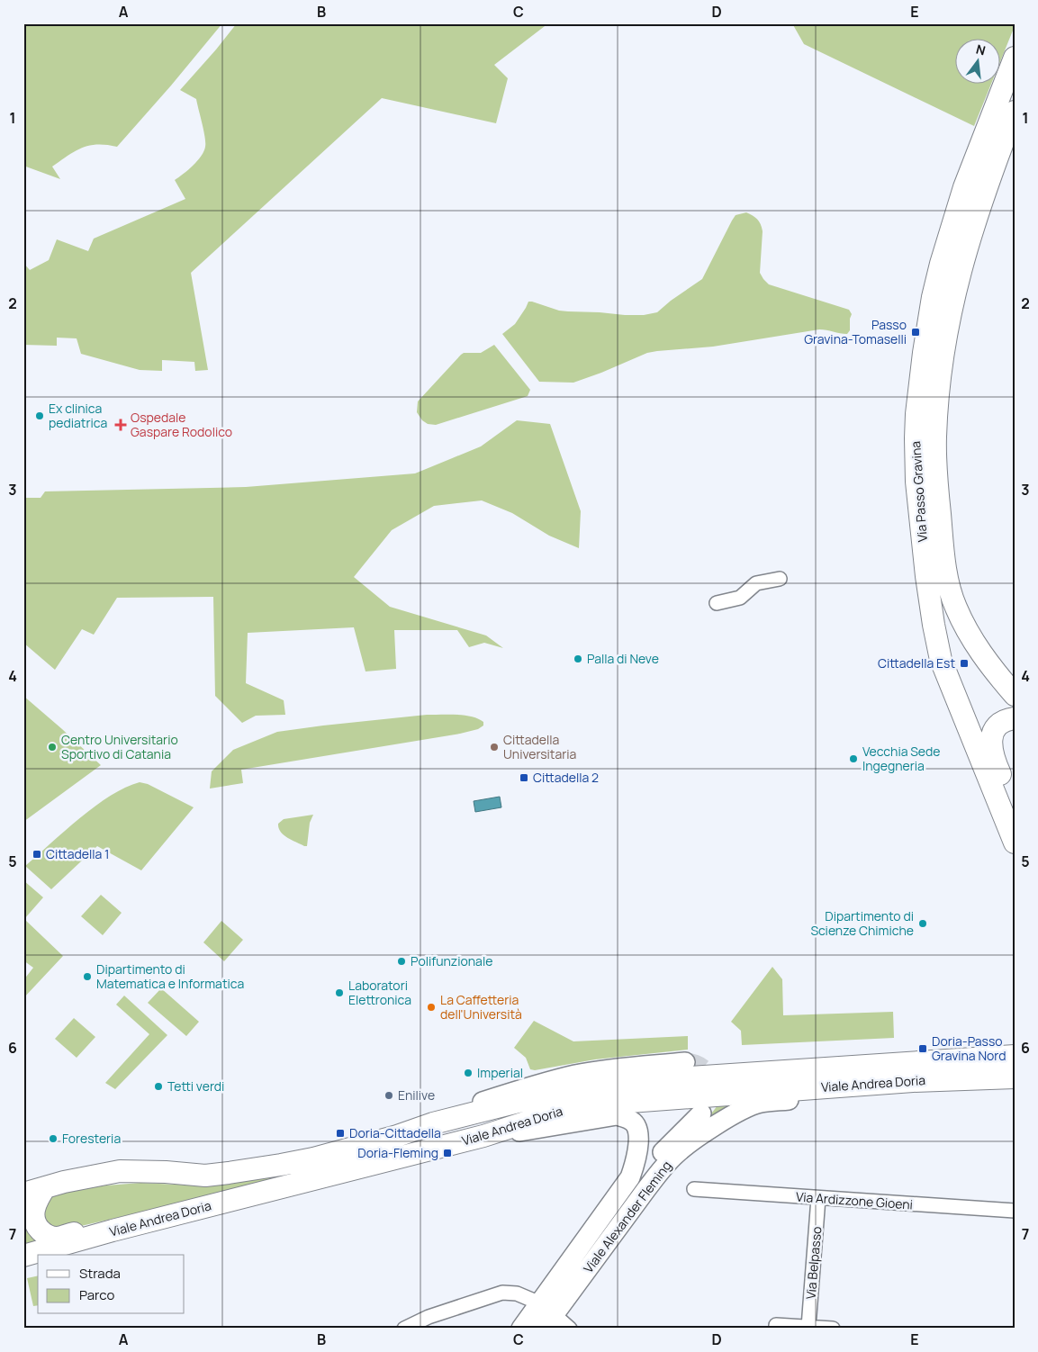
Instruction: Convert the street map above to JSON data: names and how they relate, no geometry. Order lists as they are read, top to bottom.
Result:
{
  "streets": {
    "main road": ["Via Passo Gravina", "Viale Andrea Doria", "Viale Alexander Fleming"],
    "street": ["Via Ardizzone Gioeni", "Via Belpasso"]
  },
  "crossings": [
    ["Viale Andrea Doria", "Viale Alexander Fleming"],
    ["Via Ardizzone Gioeni", "Via Belpasso"]
  ],
  "places": {
    "transit": [
      "Passo Gravina-Tomaselli",
      "Cittadella Est",
      "Cittadella 2",
      "Cittadella 1",
      "Doria-Passo Gravina Nord",
      "Doria-Cittadella",
      "Doria-Fleming"
    ],
    "other": [
      "Ex clinica pediatrica",
      "Palla di Neve",
      "Centro Universitario Sportivo di Catania",
      "Cittadella Universitaria",
      "Vecchia Sede Ingegneria",
      "Dipartimento di Scienze Chimiche",
      "Polifunzionale",
      "Dipartimento di Matematica e Informatica",
      "Laboratori Elettronica",
      "La Caffetteria dell'Università",
      "Imperial",
      "Tetti verdi",
      "Enilive",
      "Foresteria"
    ],
    "health": ["Ospedale Gaspare Rodolico"]
  },
  "legend": ["Strada", "Parco"],
  "north": "top",
  "grid": {
    "columns": [
      "A",
      "B",
      "C",
      "D",
      "E"
    ],
    "rows": [
      "1",
      "2",
      "3",
      "4",
      "5",
      "6",
      "7"
    ]
  }
}
